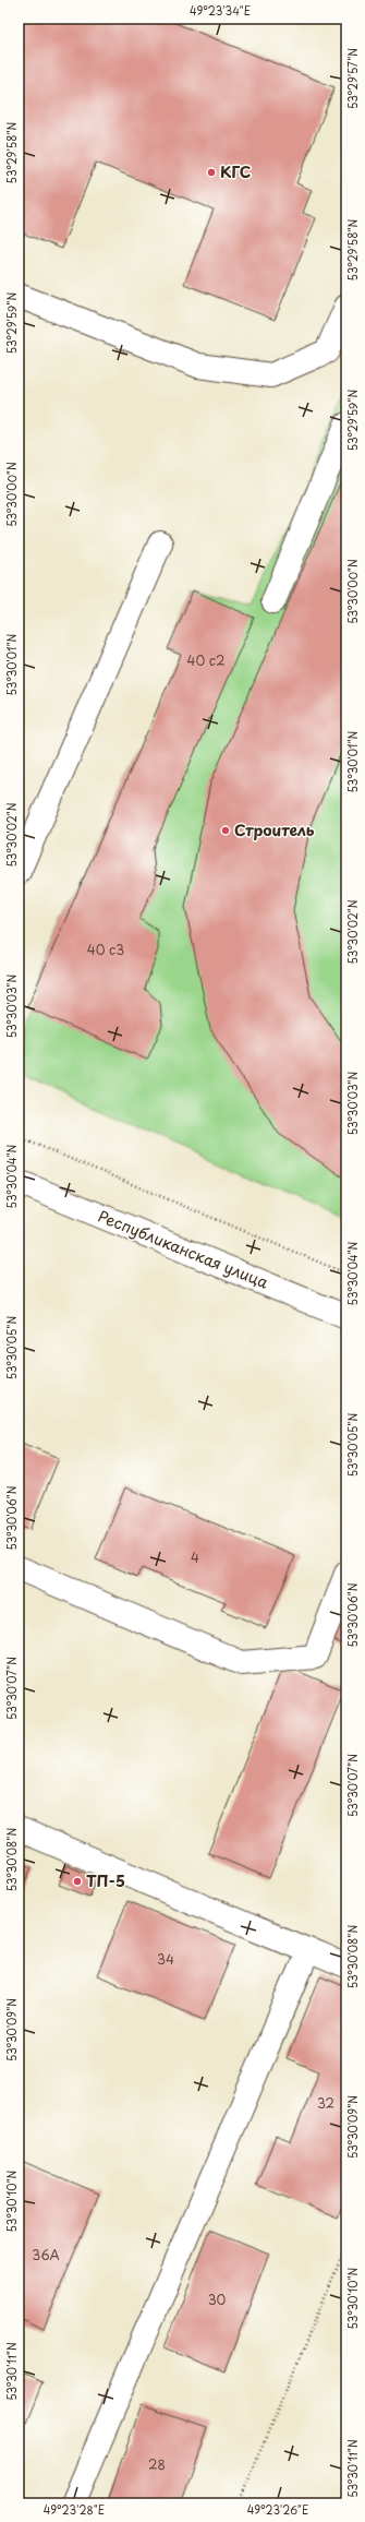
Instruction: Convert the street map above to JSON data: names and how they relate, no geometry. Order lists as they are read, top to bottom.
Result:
{
  "streets": {
    "street": ["Республиканская улица"]
  },
  "places": ["КГС", "Строитель", "ТП-5"],
  "house_numbers": [
    "40 с2",
    "40 с3",
    "4",
    "34",
    "32",
    "36А",
    "30",
    "28"
  ],
  "coordinates": [
    "49°23'34\"E",
    "53°29'57\"N",
    "53°29'58\"N",
    "53°29'59\"N",
    "53°30'00\"N",
    "53°30'01\"N",
    "53°30'02\"N",
    "53°30'03\"N",
    "53°30'04\"N",
    "53°30'05\"N",
    "53°30'06\"N",
    "53°30'07\"N",
    "53°30'08\"N",
    "53°30'09\"N",
    "53°30'10\"N",
    "53°30'11\"N",
    "49°23'28\"E",
    "49°23'26\"E"
  ]
}
